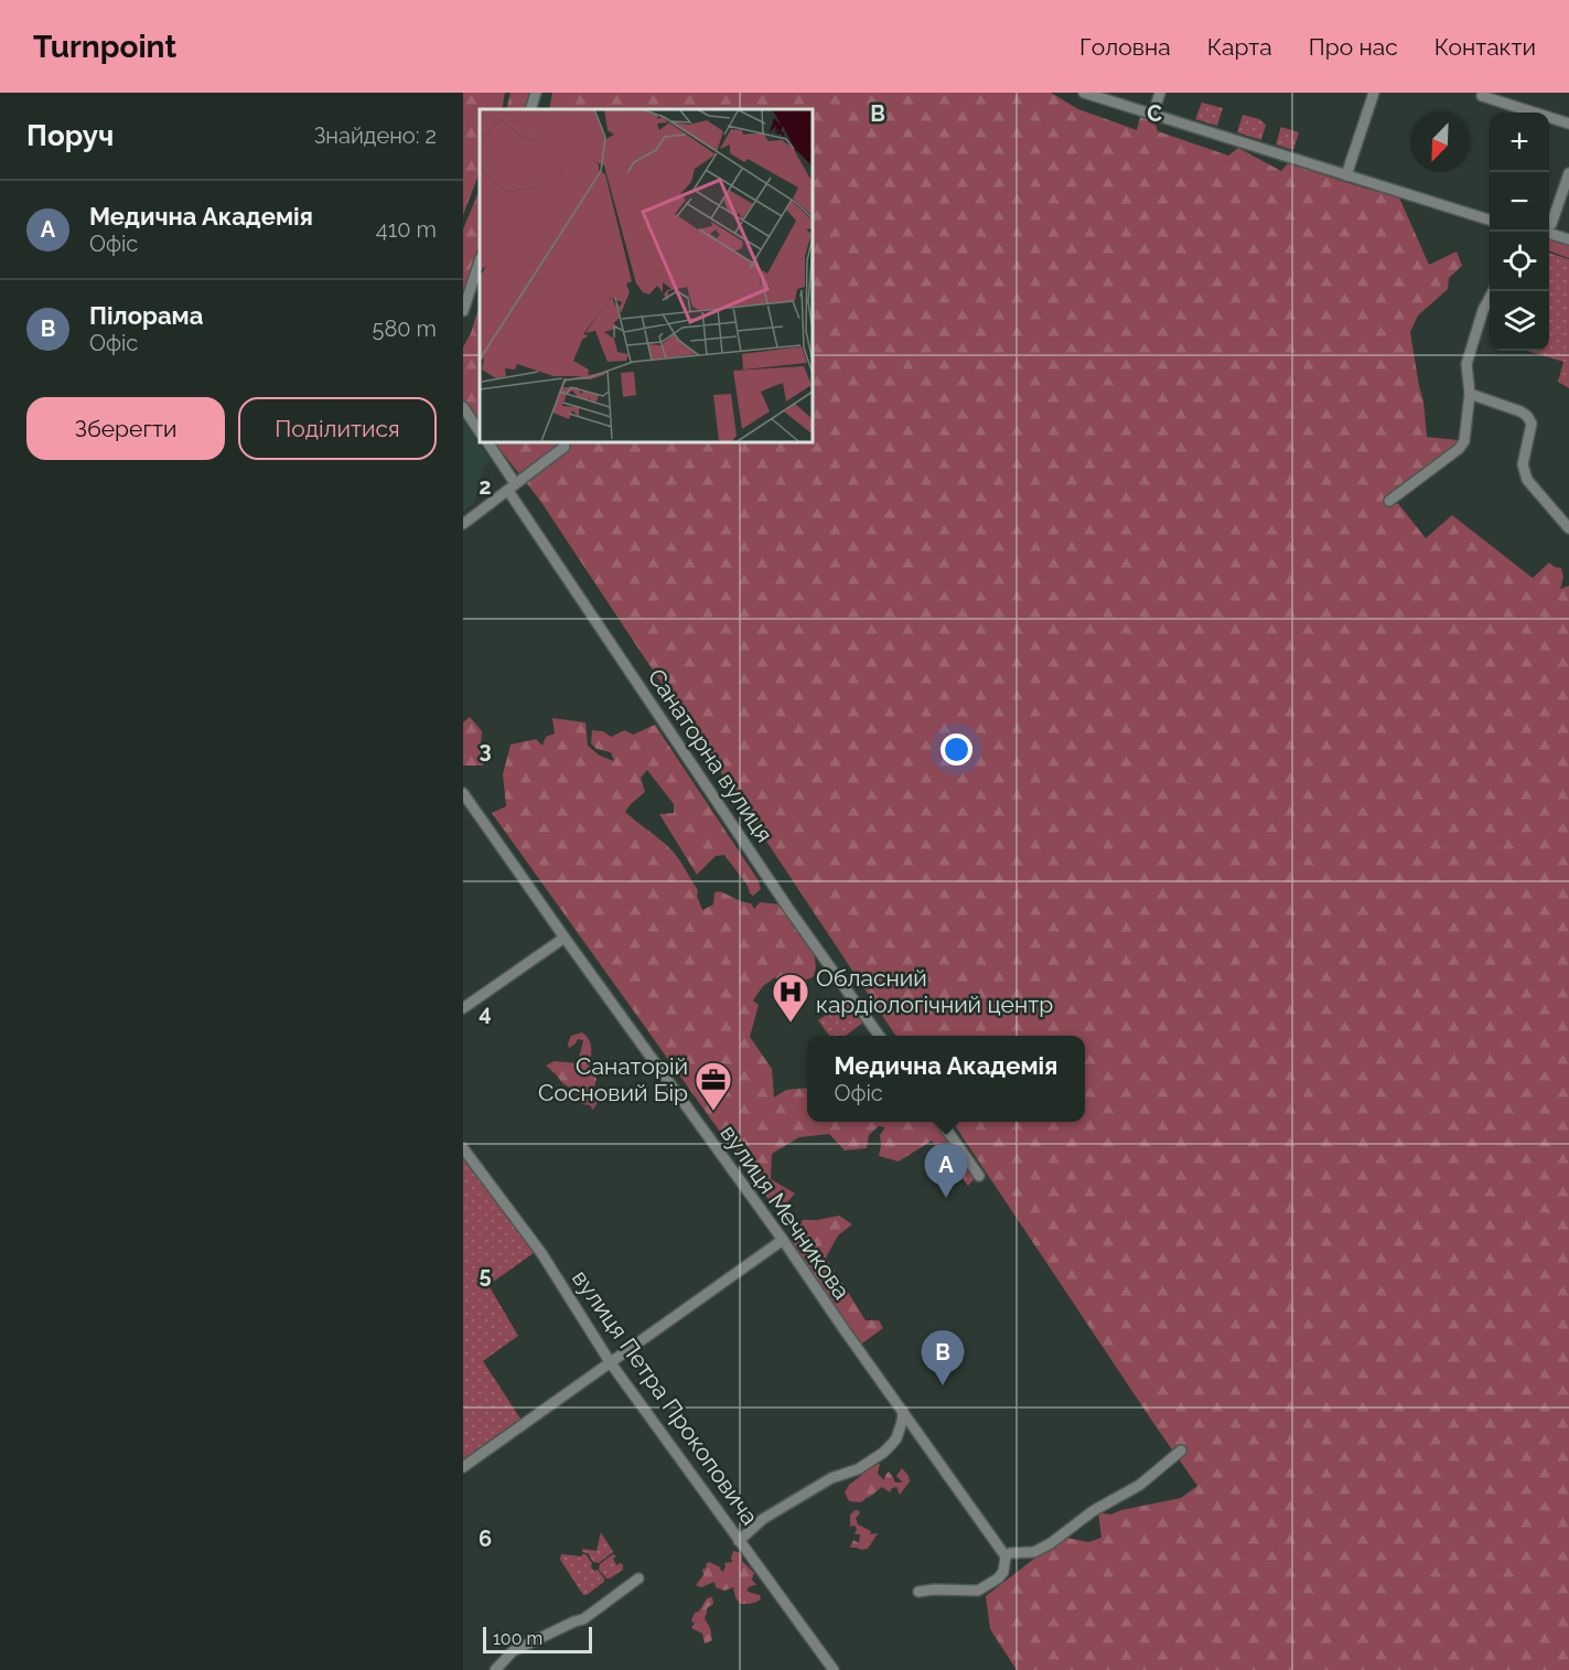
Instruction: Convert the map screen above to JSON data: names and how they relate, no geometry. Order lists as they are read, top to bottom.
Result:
{
  "streets": {
    "street": ["Санаторна вулиця", "вулиця Мечникова", "вулиця Петра Прокоповича"]
  },
  "places": {
    "hospital": ["Обласний кардіологічний центр"],
    "office": ["Санаторій Сосновий Бір"]
  },
  "scale_bar": "100 m",
  "north": "bottom left",
  "page": {
    "header": "Turnpoint",
    "nav": [
      "Головна",
      "Карта",
      "Про нас",
      "Контакти"
    ],
    "heading": ["Поруч", "Знайдено: 2"],
    "map_buttons": ["+", "−"],
    "list": [
      {
        "mark": "A",
        "name": "Медична Академія",
        "note": "Офіс",
        "value": "410 m"
      },
      {
        "mark": "B",
        "name": "Пілорама",
        "note": "Офіс",
        "value": "580 m"
      }
    ],
    "buttons": ["Зберегти", "Поділитися"],
    "popup": ["Медична Академія", "Офіс"],
    "pins": ["A", "B"],
    "scale": "100 m"
  },
  "grid": {
    "columns": ["B", "C"],
    "rows": [
      "2",
      "3",
      "4",
      "5",
      "6"
    ]
  }
}
